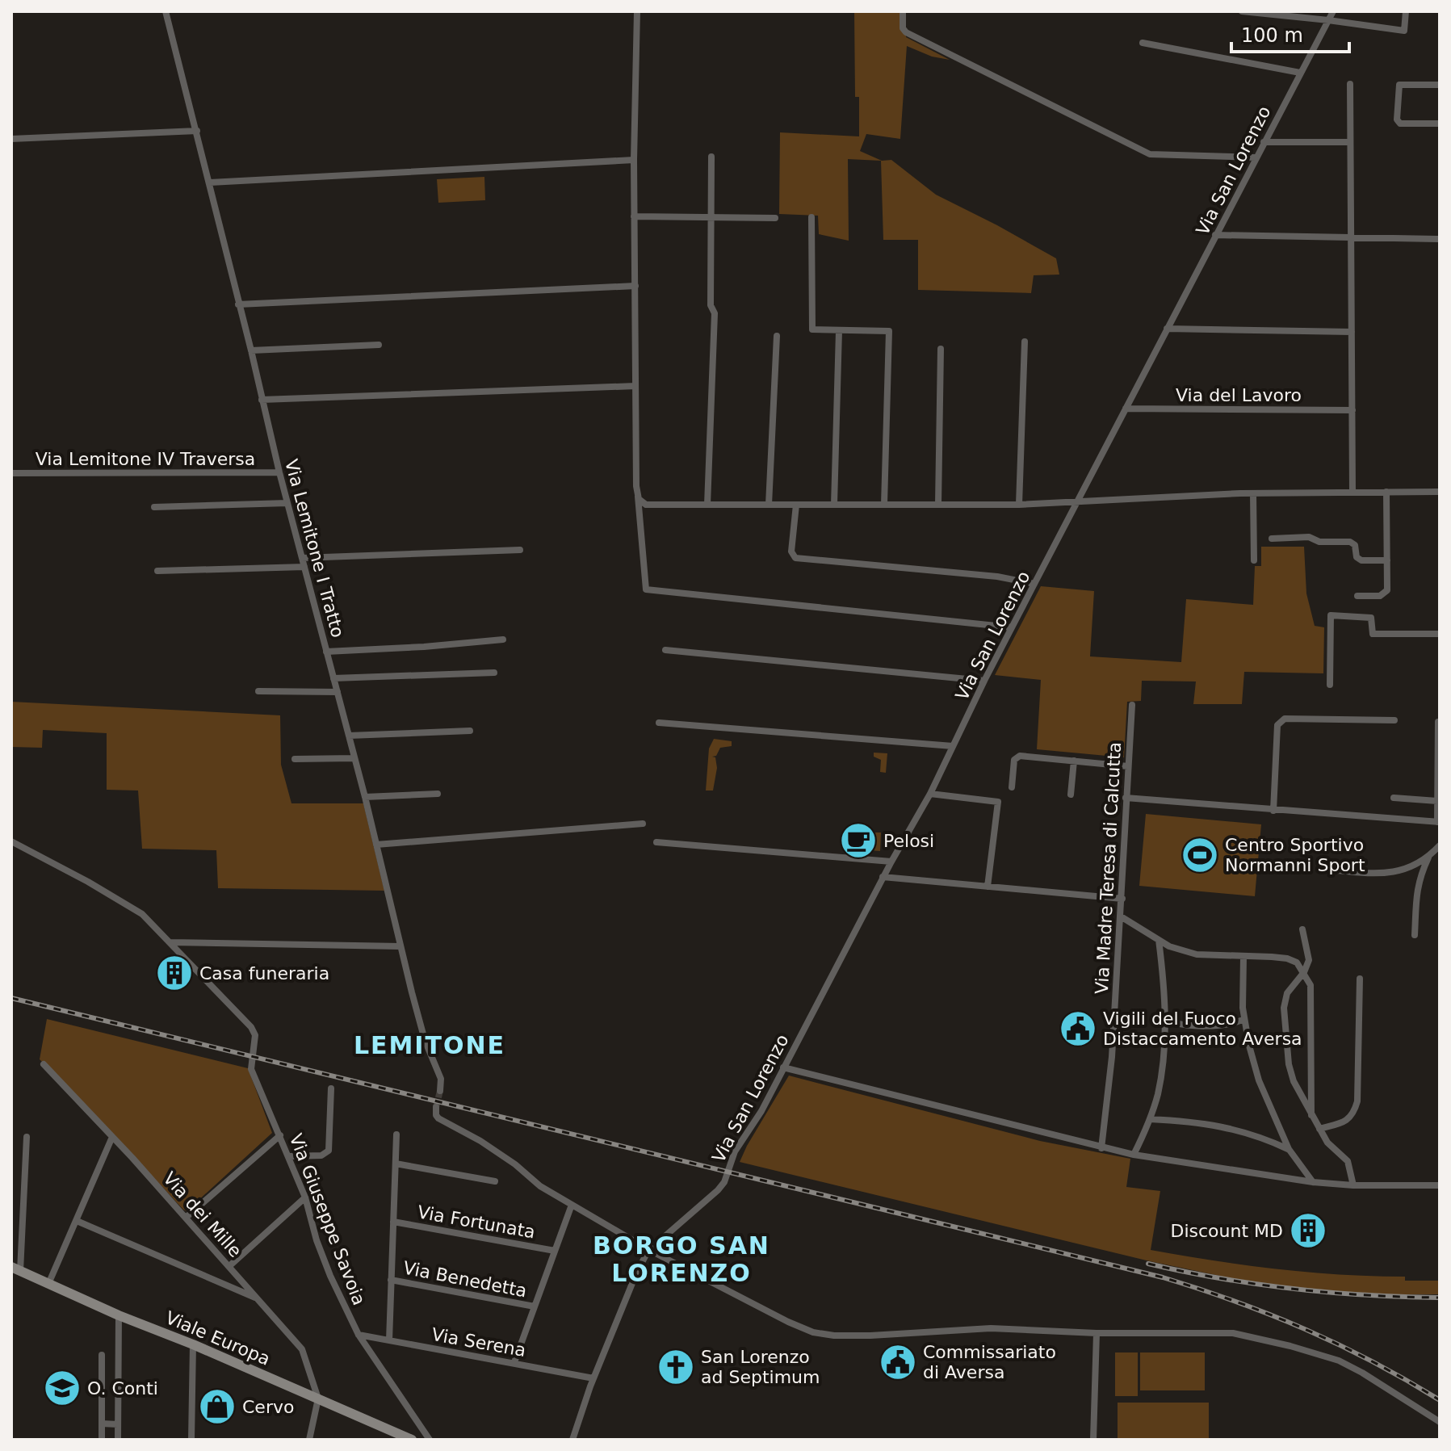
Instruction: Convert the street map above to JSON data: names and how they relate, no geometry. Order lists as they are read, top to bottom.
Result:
{
  "streets": {
    "main road": ["Viale Europa"],
    "street": [
      "Via San Lorenzo",
      "Via del Lavoro",
      "Via Lemitone IV Traversa",
      "Via Lemitone I Tratto",
      "Via Madre Teresa di Calcutta",
      "Via dei Mille",
      "Via Giuseppe Savoia",
      "Via Fortunata",
      "Via Benedetta",
      "Via Serena"
    ]
  },
  "crossings": [
    ["Via San Lorenzo", "Via del Lavoro"],
    ["Via San Lorenzo", "Via Serena"],
    ["Via Lemitone IV Traversa", "Via Lemitone I Tratto"],
    ["Via dei Mille", "Viale Europa"],
    ["Via Giuseppe Savoia", "Via Serena"]
  ],
  "districts": ["LEMITONE", "BORGO SAN LORENZO"],
  "places": {
    "cafe": ["Pelosi"],
    "sports": ["Centro Sportivo Normanni Sport"],
    "building": ["Casa funeraria", "Discount MD"],
    "public building": ["Vigili del Fuoco Distaccamento Aversa", "Commissariato di Aversa"],
    "church": ["San Lorenzo ad Septimum"],
    "school or university": ["O. Conti"],
    "shop": ["Cervo"]
  },
  "scale_bar": "100 m"
}
